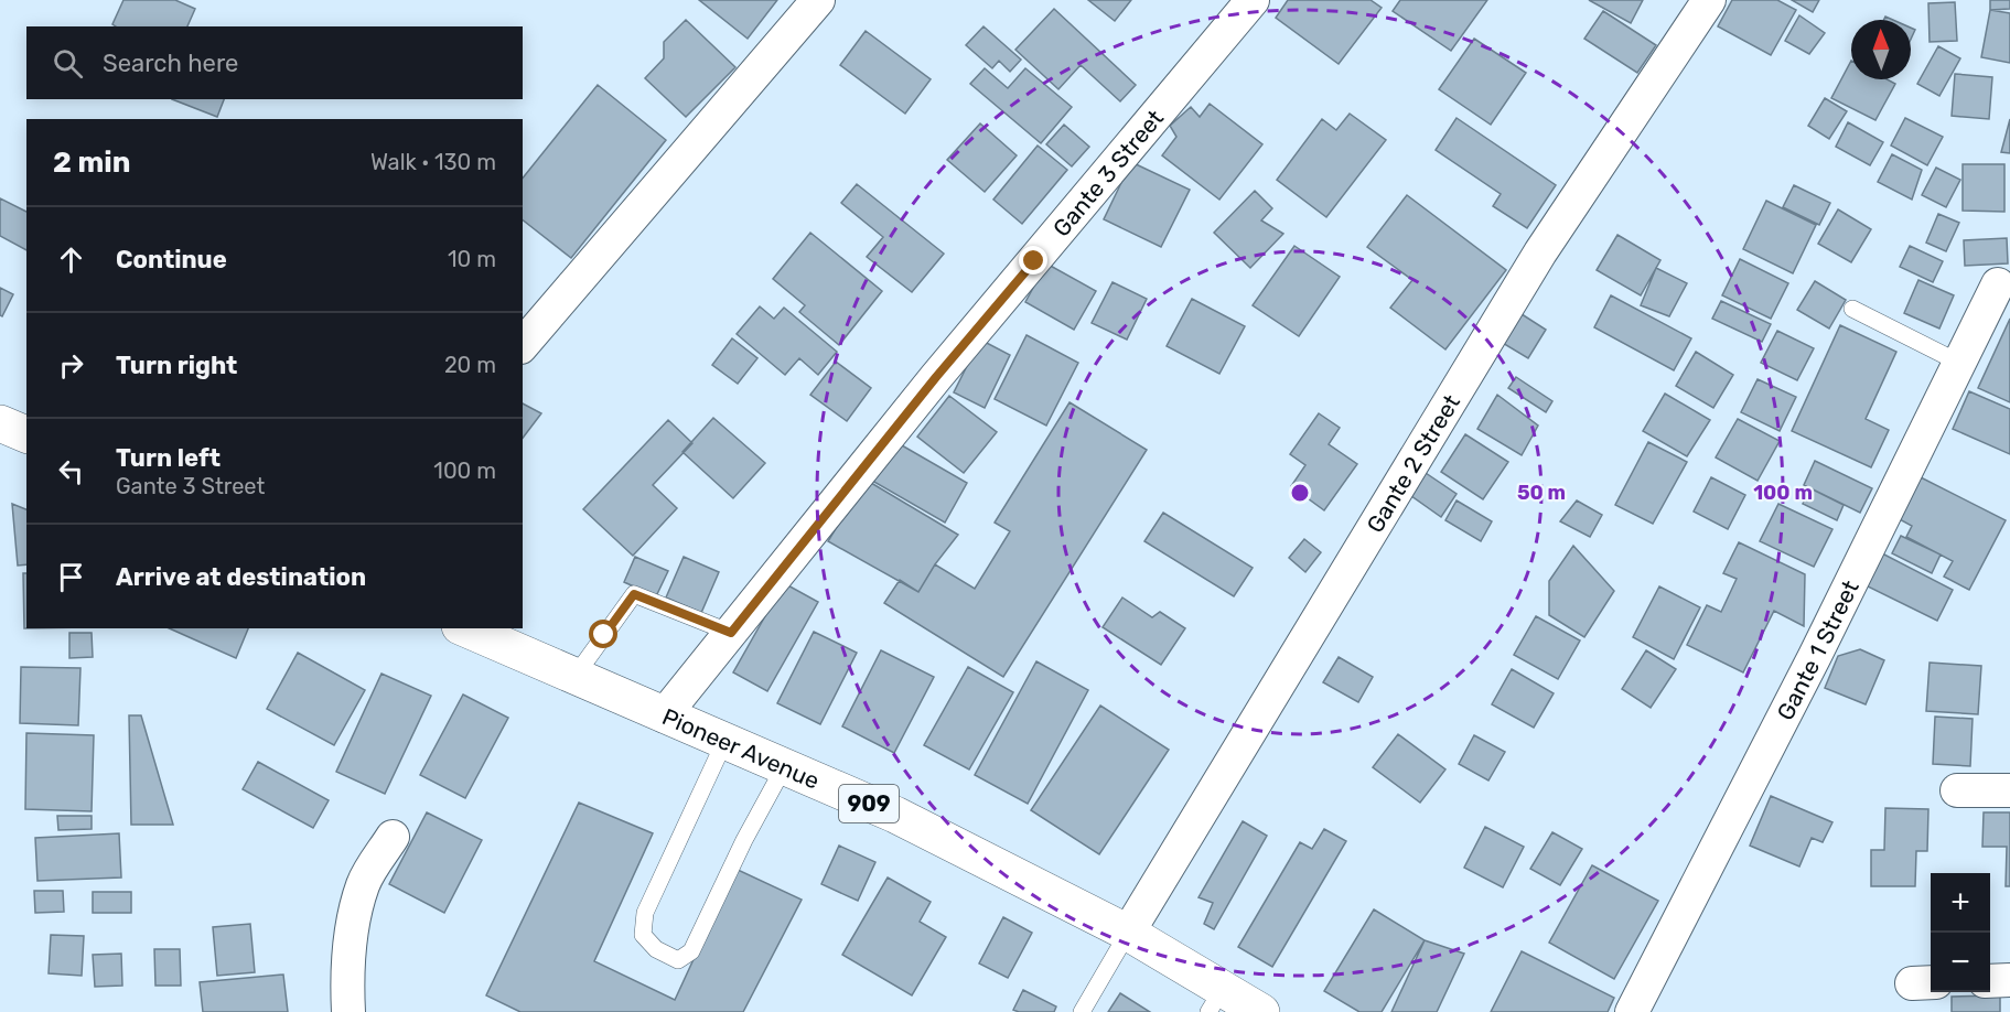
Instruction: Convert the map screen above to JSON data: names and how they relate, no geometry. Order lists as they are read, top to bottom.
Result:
{
  "streets": {
    "highway": ["Pioneer Avenue", "909"],
    "street": ["Gante 3 Street", "Gante 2 Street", "Gante 1 Street"]
  },
  "crossings": [
    ["Gante 3 Street", "Pioneer Avenue"],
    ["Gante 2 Street", "Pioneer Avenue"]
  ],
  "north": "top",
  "page": {
    "search": "Search here",
    "heading": ["2 min", "Walk · 130 m"],
    "list": [
      ["Continue", "10 m"],
      ["Turn right", "20 m"],
      ["Turn left", "Gante 3 Street", "100 m"],
      "Arrive at destination"
    ],
    "map_buttons": ["+", "−"]
  },
  "rings": ["50 m", "100 m"]
}
